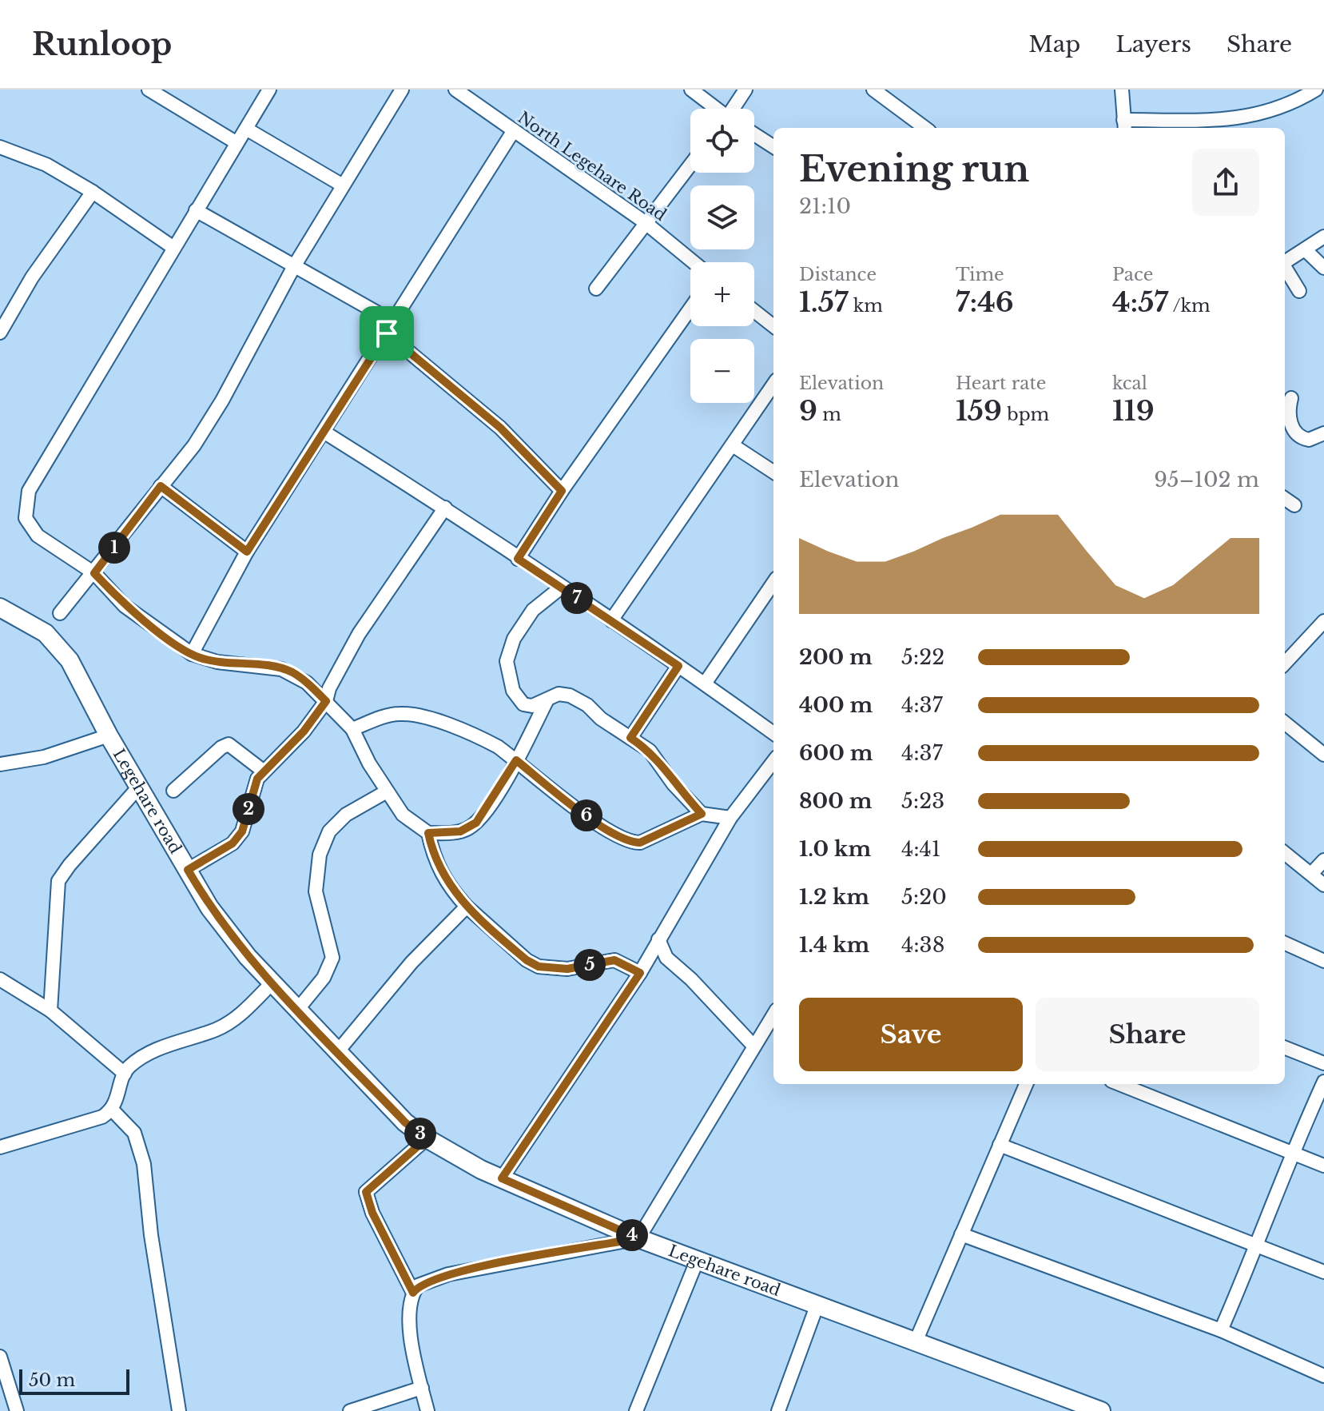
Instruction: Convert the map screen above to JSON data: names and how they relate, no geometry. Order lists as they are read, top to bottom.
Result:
{
  "streets": {
    "main road": ["Legehare road"],
    "street": ["North Legehare Road"]
  },
  "scale_bar": "50 m",
  "page": {
    "header": "Runloop",
    "nav": ["Map", "Layers", "Share"],
    "map_buttons": ["+", "−"],
    "heading": ["Evening run", "21:10"],
    "stats": [
      ["Distance", "1.57 km"],
      ["Time", "7:46"],
      ["Pace", "4:57 /km"],
      ["Elevation", "9 m"],
      ["Heart rate", "159 bpm"],
      ["kcal", "119"]
    ],
    "chart": ["Elevation", "95–102 m"],
    "pins": [
      "1",
      "7",
      "2",
      "6",
      "5",
      "3",
      "4"
    ],
    "list": [
      {
        "name": "200 m",
        "note": "5:22"
      },
      {
        "name": "400 m",
        "note": "4:37"
      },
      {
        "name": "600 m",
        "note": "4:37"
      },
      {
        "name": "800 m",
        "note": "5:23"
      },
      {
        "name": "1.0 km",
        "note": "4:41"
      },
      {
        "name": "1.2 km",
        "note": "5:20"
      },
      {
        "name": "1.4 km",
        "note": "4:38"
      }
    ],
    "buttons": ["Save", "Share"],
    "scale": "50 m"
  }
}
